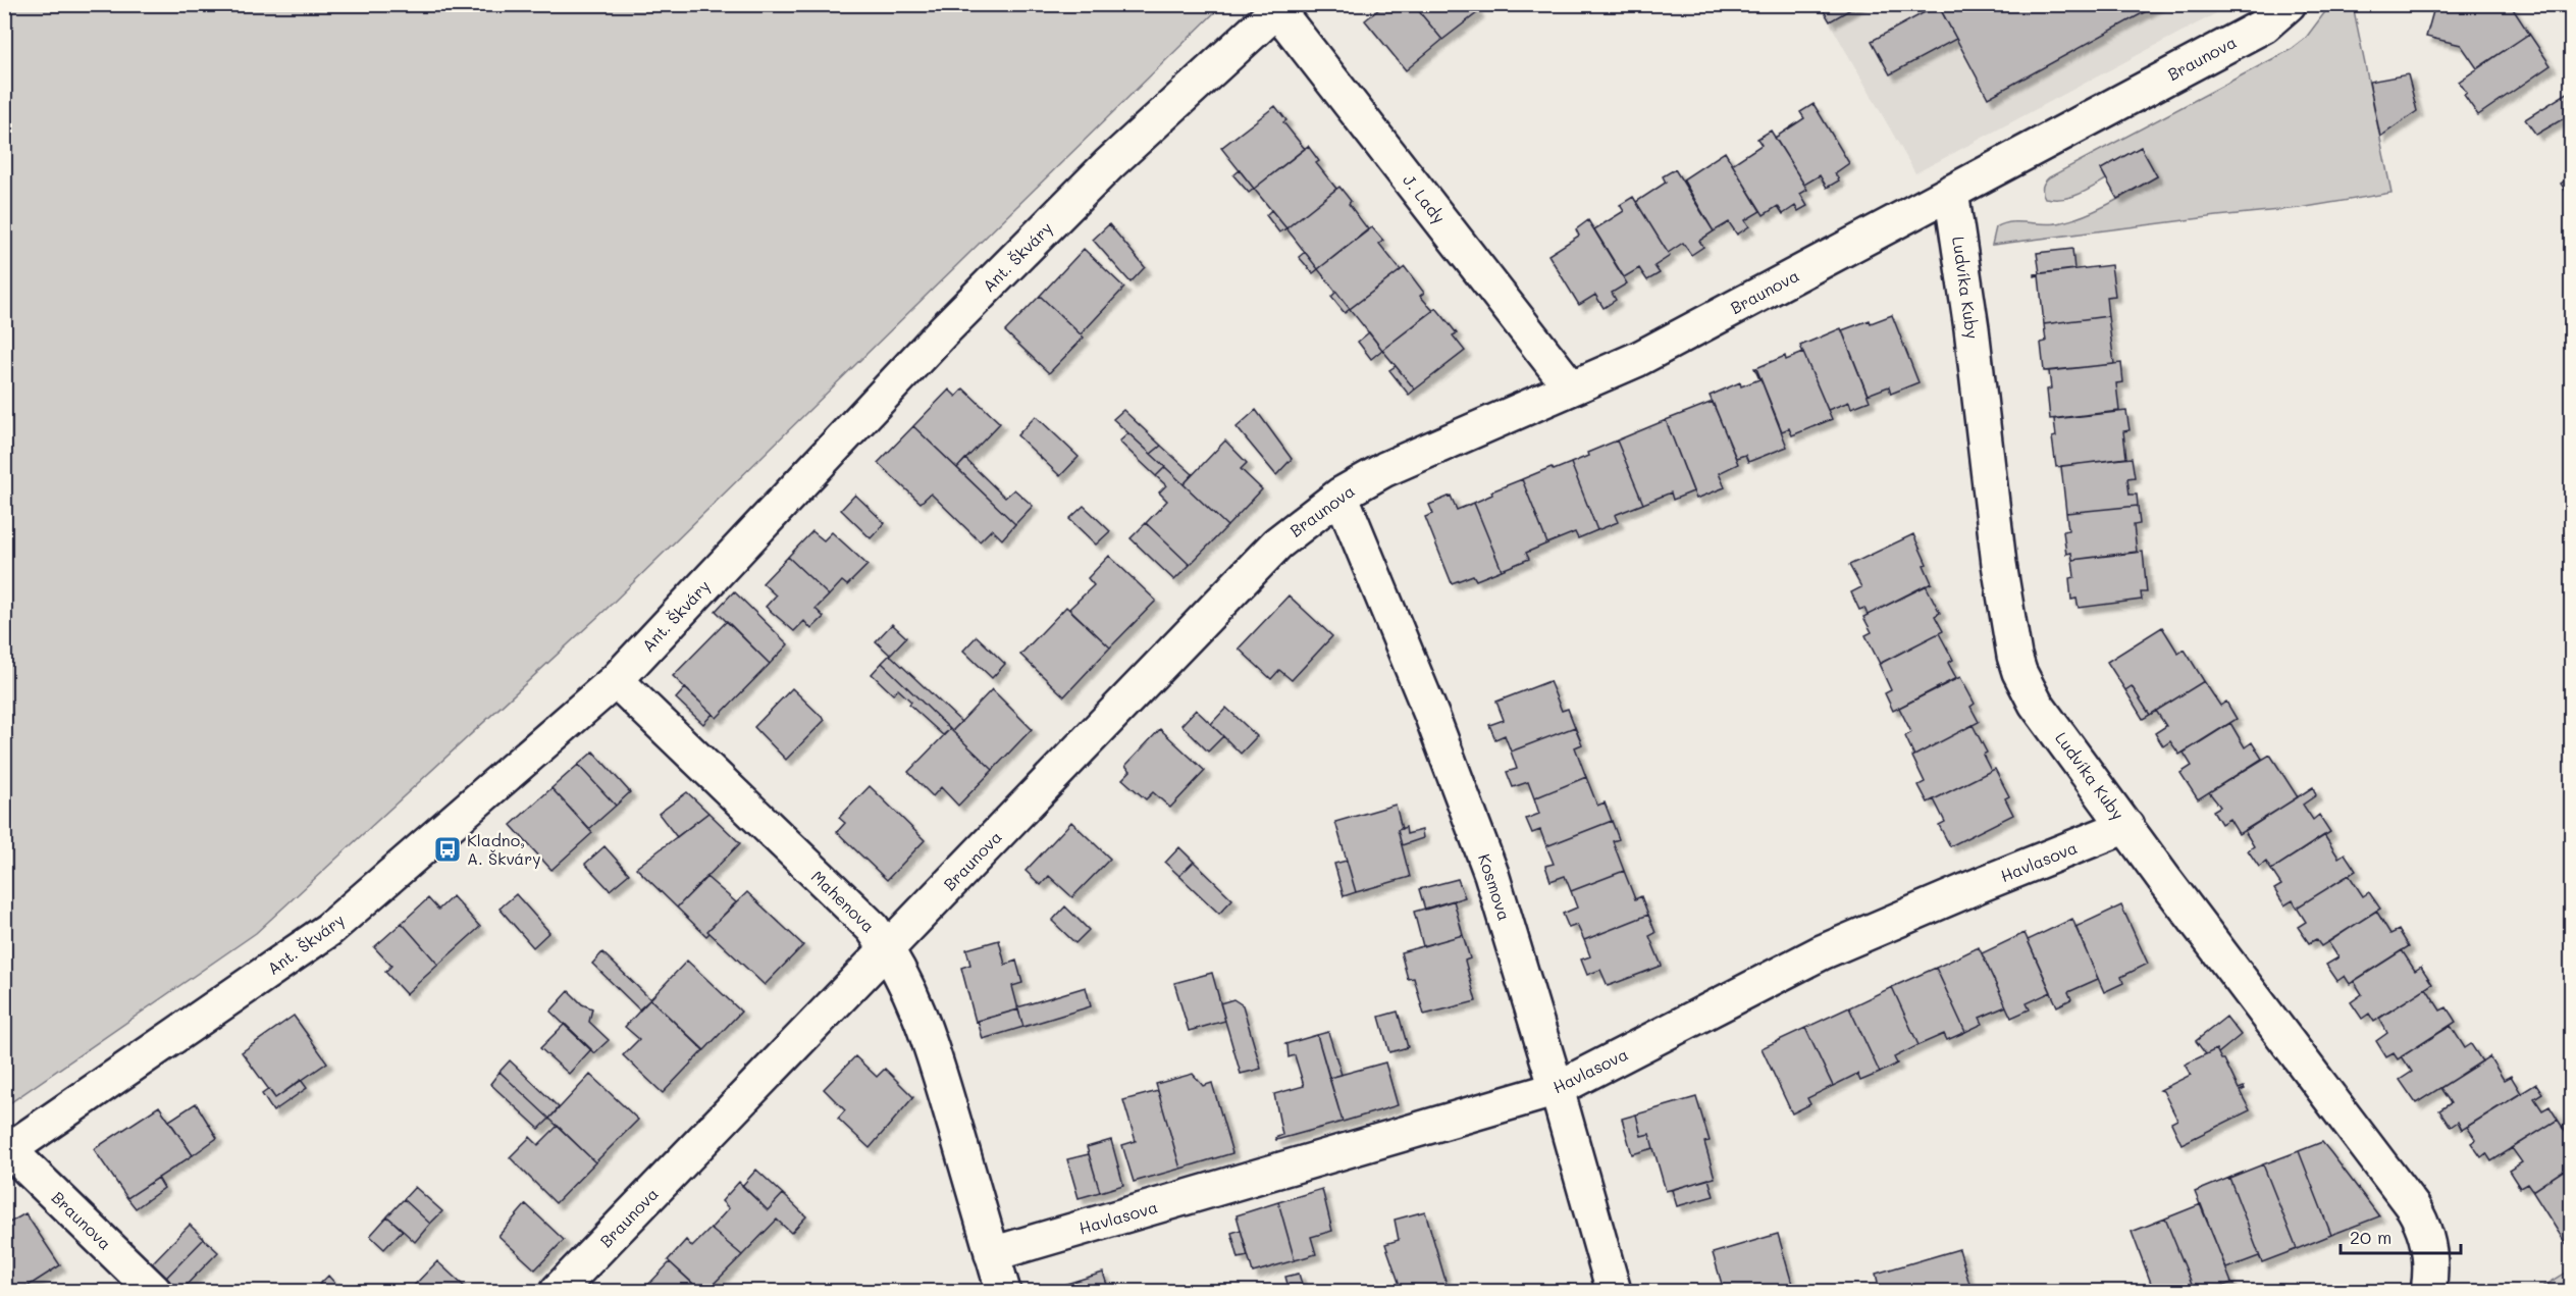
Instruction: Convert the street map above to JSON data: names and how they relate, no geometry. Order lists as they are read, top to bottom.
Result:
{
  "streets": {
    "street": [
      "Braunova",
      "J. Lady",
      "Ant. Škváry",
      "Ludvíka Kuby",
      "Havlasova",
      "Kosmova",
      "Mahenova"
    ]
  },
  "crossings": [
    ["Braunova", "J. Lady"],
    ["Braunova", "Ant. Škváry"],
    ["Braunova", "Ludvíka Kuby"],
    ["Braunova", "Kosmova"],
    ["Braunova", "Mahenova"],
    ["J. Lady", "Ant. Škváry"],
    ["Ant. Škváry", "Mahenova"],
    ["Ludvíka Kuby", "Havlasova"],
    ["Havlasova", "Kosmova"],
    ["Havlasova", "Mahenova"]
  ],
  "places": {
    "bus stop": ["Kladno, A. Škváry"]
  },
  "scale_bar": "20 m"
}
